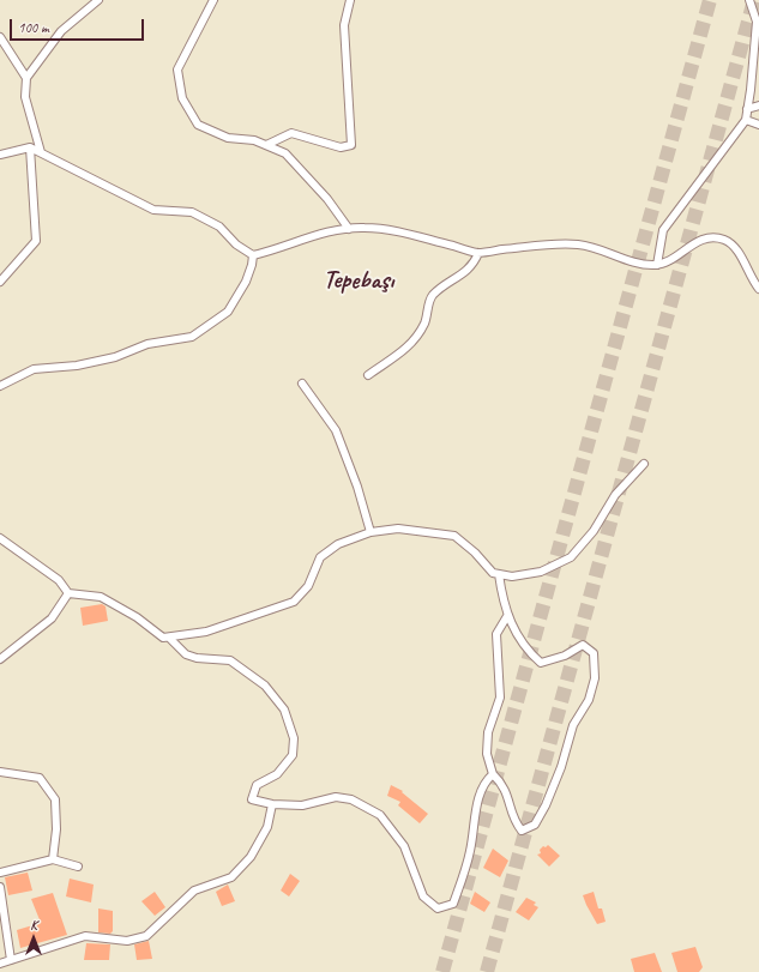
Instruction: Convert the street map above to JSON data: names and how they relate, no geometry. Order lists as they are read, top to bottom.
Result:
{
  "districts": ["Tepebaşı"],
  "scale_bar": "100 m",
  "north": "top"
}
